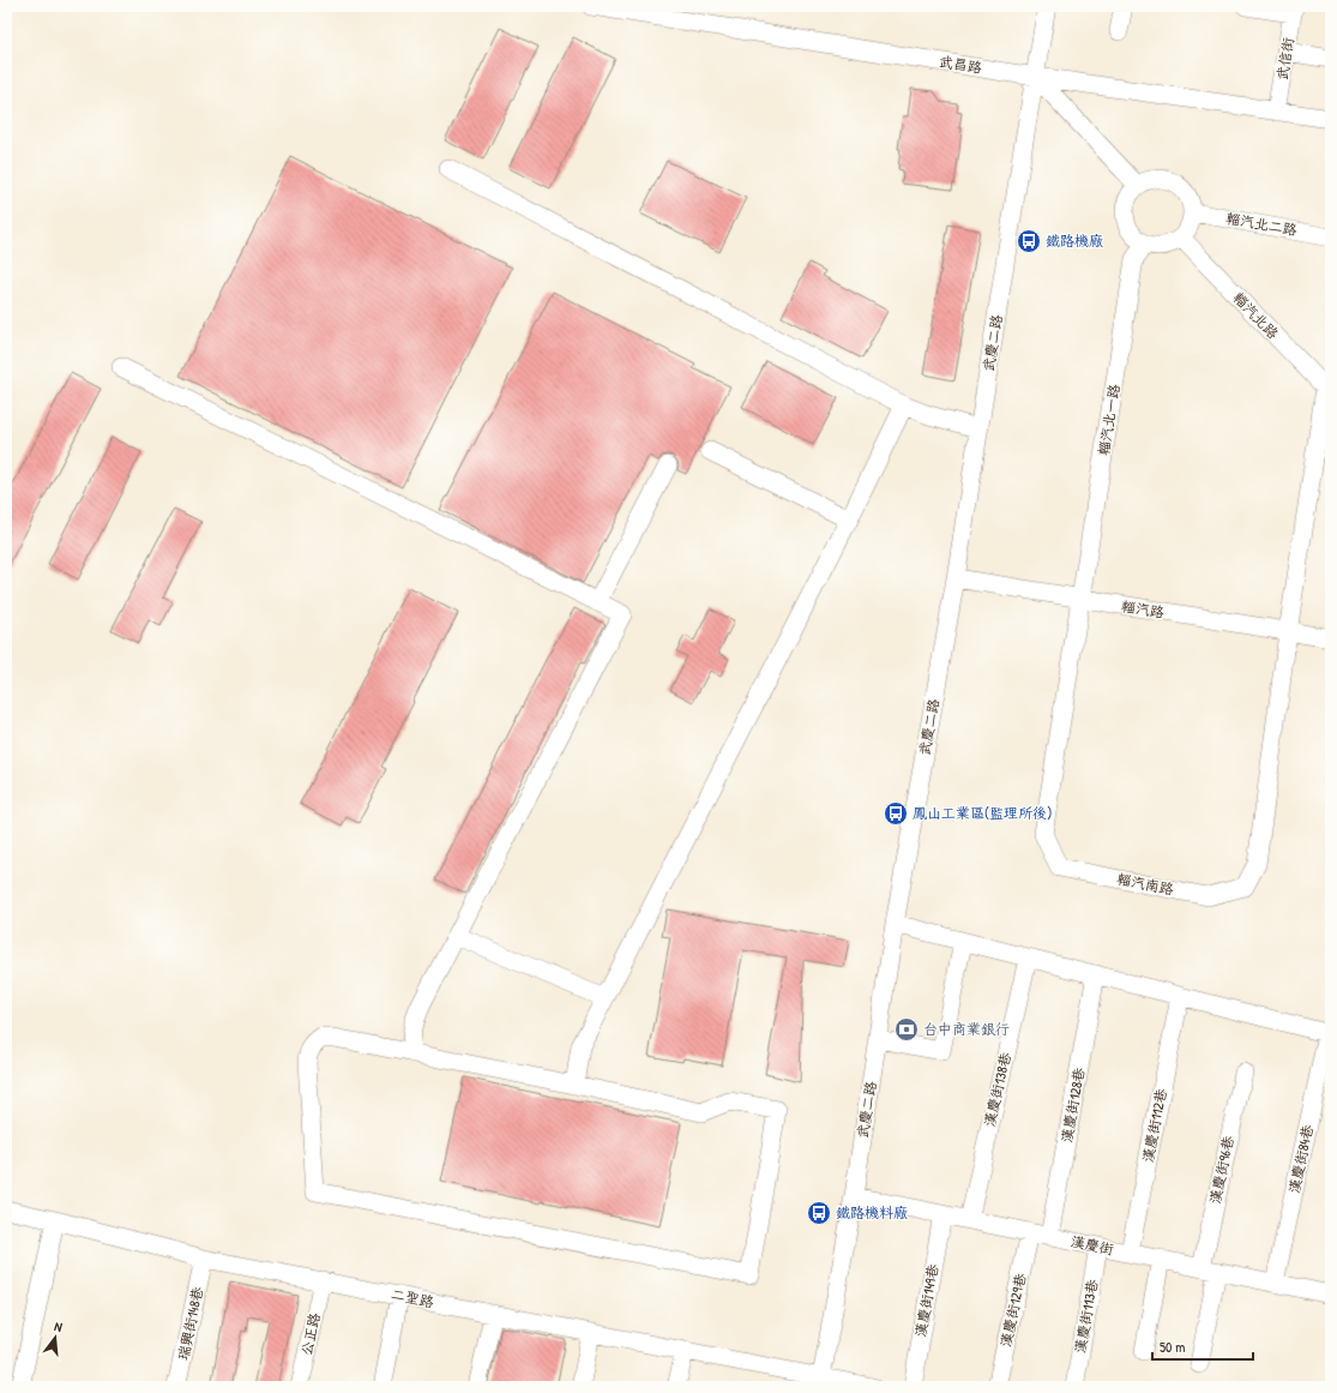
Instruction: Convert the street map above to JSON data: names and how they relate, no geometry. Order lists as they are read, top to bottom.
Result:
{
  "streets": {
    "street": [
      "武信街",
      "武昌路",
      "輜汽北二路",
      "輜汽北路",
      "武慶二路",
      "輜汽北一路",
      "輜汽路",
      "輜汽南路",
      "漢慶街138巷",
      "漢慶街128巷",
      "漢慶街112巷",
      "漢慶街84巷",
      "漢慶街96巷",
      "漢慶街",
      "二聖路",
      "漢慶街149巷",
      "漢慶街129巷",
      "漢慶街113巷",
      "瑞興街148巷",
      "公正路"
    ]
  },
  "crossings": [
    ["武信街", "武昌路"],
    ["武昌路", "武慶二路"],
    ["輜汽北二路", "輜汽北路"],
    ["輜汽北二路", "輜汽北一路"],
    ["輜汽北路", "輜汽北一路"],
    ["武慶二路", "輜汽路"],
    ["武慶二路", "漢慶街"],
    ["武慶二路", "二聖路"],
    ["輜汽北一路", "輜汽路"],
    ["輜汽北一路", "輜汽南路"],
    ["輜汽路", "輜汽南路"],
    ["漢慶街138巷", "漢慶街"],
    ["漢慶街128巷", "漢慶街"],
    ["漢慶街112巷", "漢慶街"],
    ["漢慶街84巷", "漢慶街"],
    ["漢慶街96巷", "漢慶街"],
    ["漢慶街", "漢慶街149巷"],
    ["漢慶街", "漢慶街129巷"],
    ["漢慶街", "漢慶街113巷"],
    ["二聖路", "瑞興街148巷"],
    ["二聖路", "公正路"]
  ],
  "places": {
    "bus stop": ["鐵路機廠", "鳳山工業區(監理所後)", "鐵路機料廠"],
    "bank": ["台中商業銀行"]
  },
  "scale_bar": "50 m",
  "north": "top"
}
